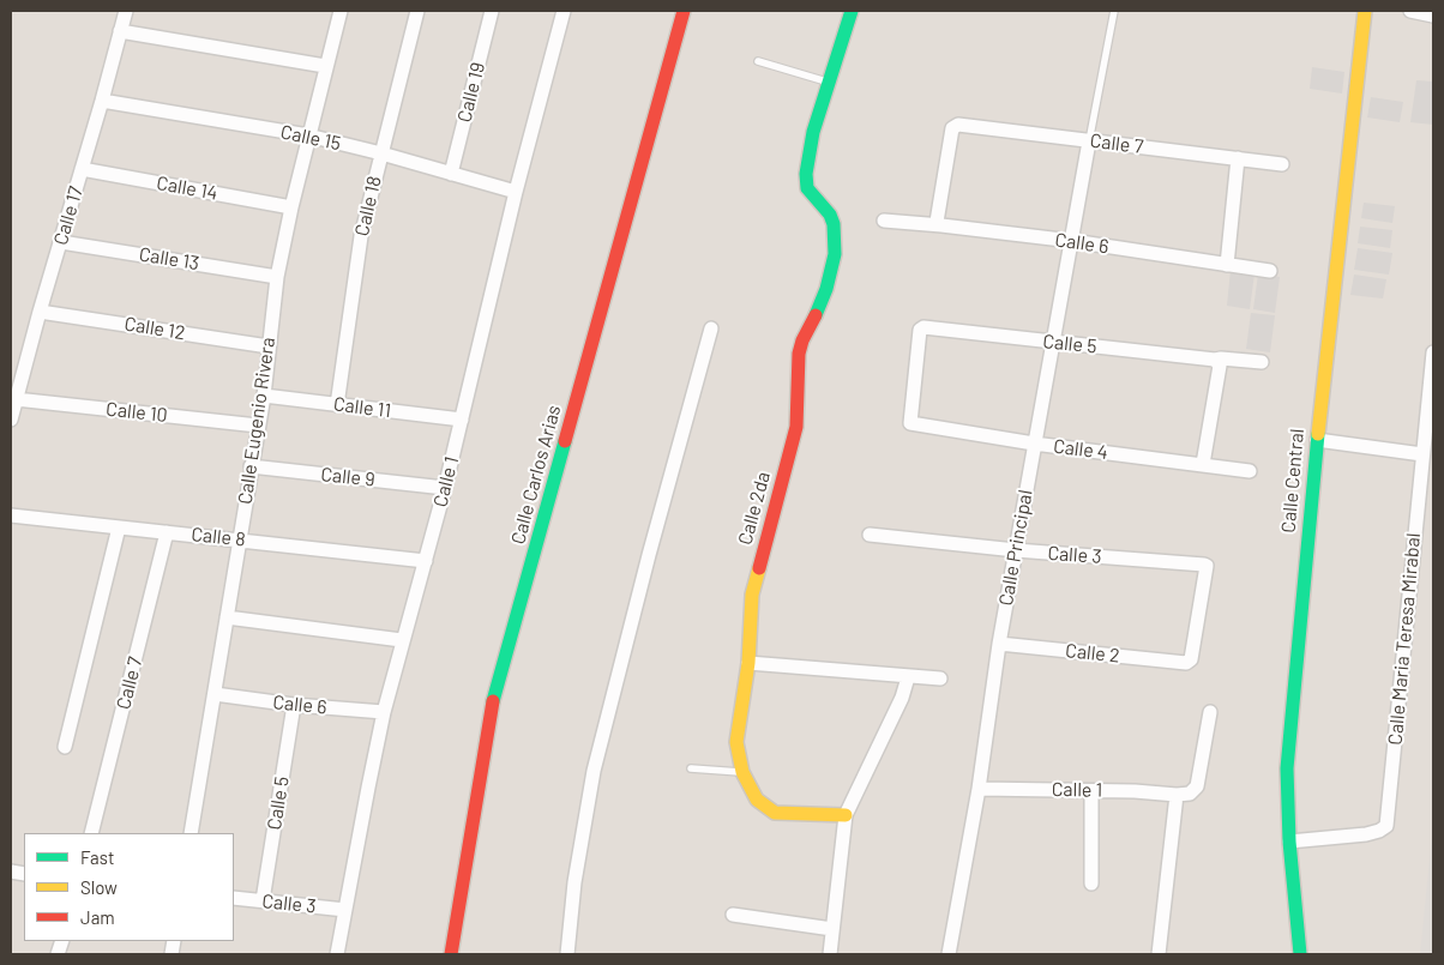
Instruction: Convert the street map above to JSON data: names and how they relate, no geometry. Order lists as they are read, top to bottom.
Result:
{
  "streets": {
    "street": [
      "Calle 19",
      "Calle 15",
      "Calle 7",
      "Calle 14",
      "Calle 18",
      "Calle 17",
      "Calle 6",
      "Calle 13",
      "Calle 12",
      "Calle 5",
      "Calle 11",
      "Calle 10",
      "Calle Eugenio Rivera",
      "Calle 4",
      "Calle Carlos Arias",
      "Calle 9",
      "Calle Central",
      "Calle 1",
      "Calle 2da",
      "Calle 8",
      "Calle Principal",
      "Calle 3",
      "Calle Maria Teresa Mirabal",
      "Calle 2"
    ]
  },
  "crossings": [
    ["Calle 19", "Calle 15"],
    ["Calle 15", "Calle 18"],
    ["Calle 15", "Calle 17"],
    ["Calle 15", "Calle Eugenio Rivera"],
    ["Calle 15", "Calle 1"],
    ["Calle 7", "Calle 6"],
    ["Calle 7", "Calle 8"],
    ["Calle 7", "Calle Principal"],
    ["Calle 14", "Calle 17"],
    ["Calle 14", "Calle Eugenio Rivera"],
    ["Calle 18", "Calle 11"],
    ["Calle 17", "Calle 13"],
    ["Calle 17", "Calle 12"],
    ["Calle 17", "Calle 10"],
    ["Calle 6", "Calle 5"],
    ["Calle 6", "Calle Eugenio Rivera"],
    ["Calle 6", "Calle 1"],
    ["Calle 6", "Calle Principal"],
    ["Calle 13", "Calle Eugenio Rivera"],
    ["Calle 12", "Calle Eugenio Rivera"],
    ["Calle 5", "Calle 4"],
    ["Calle 5", "Calle Principal"],
    ["Calle 5", "Calle 3"],
    ["Calle 11", "Calle Eugenio Rivera"],
    ["Calle 11", "Calle 1"],
    ["Calle 10", "Calle Eugenio Rivera"],
    ["Calle Eugenio Rivera", "Calle 9"],
    ["Calle Eugenio Rivera", "Calle 8"],
    ["Calle 4", "Calle Principal"],
    ["Calle 9", "Calle 1"],
    ["Calle Central", "Calle Maria Teresa Mirabal"],
    ["Calle 1", "Calle 8"],
    ["Calle 1", "Calle Principal"],
    ["Calle 1", "Calle 3"],
    ["Calle Principal", "Calle 3"],
    ["Calle Principal", "Calle 2"],
    ["Calle 3", "Calle 2"]
  ],
  "legend": ["Fast", "Slow", "Jam"]
}
